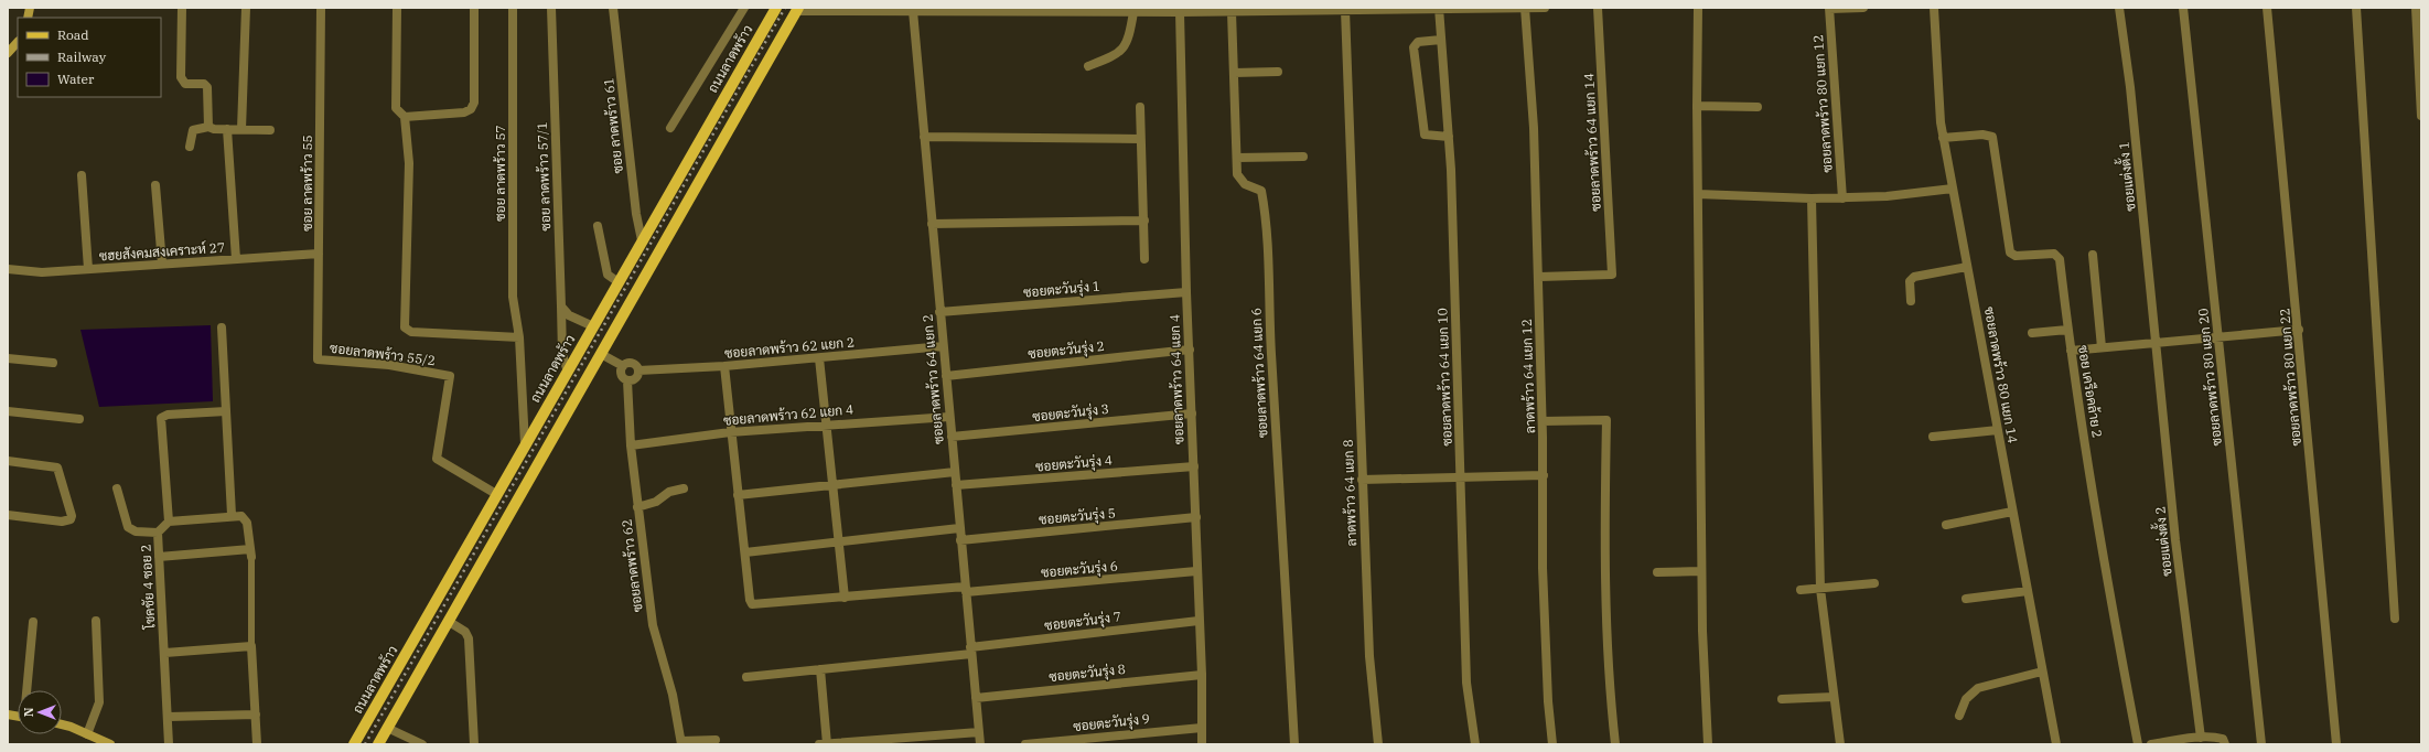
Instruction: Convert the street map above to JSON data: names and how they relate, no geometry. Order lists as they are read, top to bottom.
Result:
{
  "streets": {
    "main road": ["ถนนลาดพร้าว"],
    "street": [
      "ซอยลาดพร้าว 80 แยก 12",
      "ซอย ลาดพร้าว 61",
      "ซอยลาดพร้าว 64 แยก 14",
      "ซอย ลาดพร้าว 57",
      "ซอย ลาดพร้าว 57/1",
      "ซอยแต่งตั้ง 1",
      "ซอย ลาดพร้าว 55",
      "ซฮยสังคมสงเคราะห์ 27",
      "ซอยตะวันรุ่ง 1",
      "ซอยลาดพร้าว 62 แยก 2",
      "ซอยตะวันรุ่ง 2",
      "ซอยลาดพร้าว 55/2",
      "ซอยลาดพร้าว 64 แยก 6",
      "ซอยลาดพร้าว 80 แยก 14",
      "ลาดพร้าว 64 แยก 12",
      "ซอยลาดพร้าว 64 แยก 10",
      "ซอยลาดพร้าว 80 แยก 20",
      "ซอยลาดพร้าว 80 แยก 22",
      "ซอยลาดพร้าว 64 แยก 2",
      "ซอยลาดพร้าว 64 แยก 4",
      "ซอย เครือคล้าย 2",
      "ซอยตะวันรุ่ง 3",
      "ซอยลาดพร้าว 62 แยก 4",
      "ซอยตะวันรุ่ง 4",
      "ลาดพร้าว 64 แยก 8",
      "ซอยตะวันรุ่ง 5",
      "ซอยแต่งตั้ง 2",
      "ซอยลาดพร้าว 62",
      "ซอยตะวันรุ่ง 6",
      "โชคชัย 4 ซอย 2",
      "ซอยตะวันรุ่ง 7",
      "ซอยตะวันรุ่ง 8",
      "ซอยตะวันรุ่ง 9"
    ]
  },
  "crossings": [
    ["ถนนลาดพร้าว", "ซอย ลาดพร้าว 61"],
    ["ถนนลาดพร้าว", "ซอย ลาดพร้าว 57"],
    ["ถนนลาดพร้าว", "ซอย ลาดพร้าว 57/1"],
    ["ถนนลาดพร้าว", "ซอยลาดพร้าว 55/2"],
    ["ซอยลาดพร้าว 64 แยก 14", "ลาดพร้าว 64 แยก 12"],
    ["ซอยแต่งตั้ง 1", "ซอยแต่งตั้ง 2"],
    ["ซอย ลาดพร้าว 55", "ซฮยสังคมสงเคราะห์ 27"],
    ["ซอย ลาดพร้าว 55", "ซอยลาดพร้าว 55/2"],
    ["ซอยตะวันรุ่ง 1", "ซอยลาดพร้าว 64 แยก 2"],
    ["ซอยตะวันรุ่ง 1", "ซอยลาดพร้าว 64 แยก 4"],
    ["ซอยลาดพร้าว 62 แยก 2", "ซอยลาดพร้าว 64 แยก 2"],
    ["ซอยลาดพร้าว 62 แยก 2", "ซอยลาดพร้าว 62"],
    ["ซอยตะวันรุ่ง 2", "ซอยลาดพร้าว 64 แยก 2"],
    ["ซอยตะวันรุ่ง 2", "ซอยลาดพร้าว 64 แยก 4"],
    ["ซอยลาดพร้าว 80 แยก 14", "ซอย เครือคล้าย 2"],
    ["ซอยลาดพร้าว 64 แยก 2", "ซอยตะวันรุ่ง 3"],
    ["ซอยลาดพร้าว 64 แยก 2", "ซอยลาดพร้าว 62 แยก 4"],
    ["ซอยลาดพร้าว 64 แยก 2", "ซอยตะวันรุ่ง 4"],
    ["ซอยลาดพร้าว 64 แยก 2", "ซอยตะวันรุ่ง 5"],
    ["ซอยลาดพร้าว 64 แยก 2", "ซอยตะวันรุ่ง 6"],
    ["ซอยลาดพร้าว 64 แยก 2", "ซอยตะวันรุ่ง 7"],
    ["ซอยลาดพร้าว 64 แยก 2", "ซอยตะวันรุ่ง 8"],
    ["ซอยลาดพร้าว 64 แยก 4", "ซอยตะวันรุ่ง 3"],
    ["ซอยลาดพร้าว 64 แยก 4", "ซอยตะวันรุ่ง 4"],
    ["ซอยลาดพร้าว 64 แยก 4", "ซอยตะวันรุ่ง 5"],
    ["ซอยลาดพร้าว 64 แยก 4", "ซอยตะวันรุ่ง 6"],
    ["ซอยลาดพร้าว 64 แยก 4", "ซอยตะวันรุ่ง 7"],
    ["ซอยลาดพร้าว 64 แยก 4", "ซอยตะวันรุ่ง 8"],
    ["ซอยลาดพร้าว 64 แยก 4", "ซอยตะวันรุ่ง 9"],
    ["ซอยลาดพร้าว 62 แยก 4", "ซอยลาดพร้าว 62"]
  ],
  "legend": ["Road", "Railway", "Water"],
  "north": "left"
}
